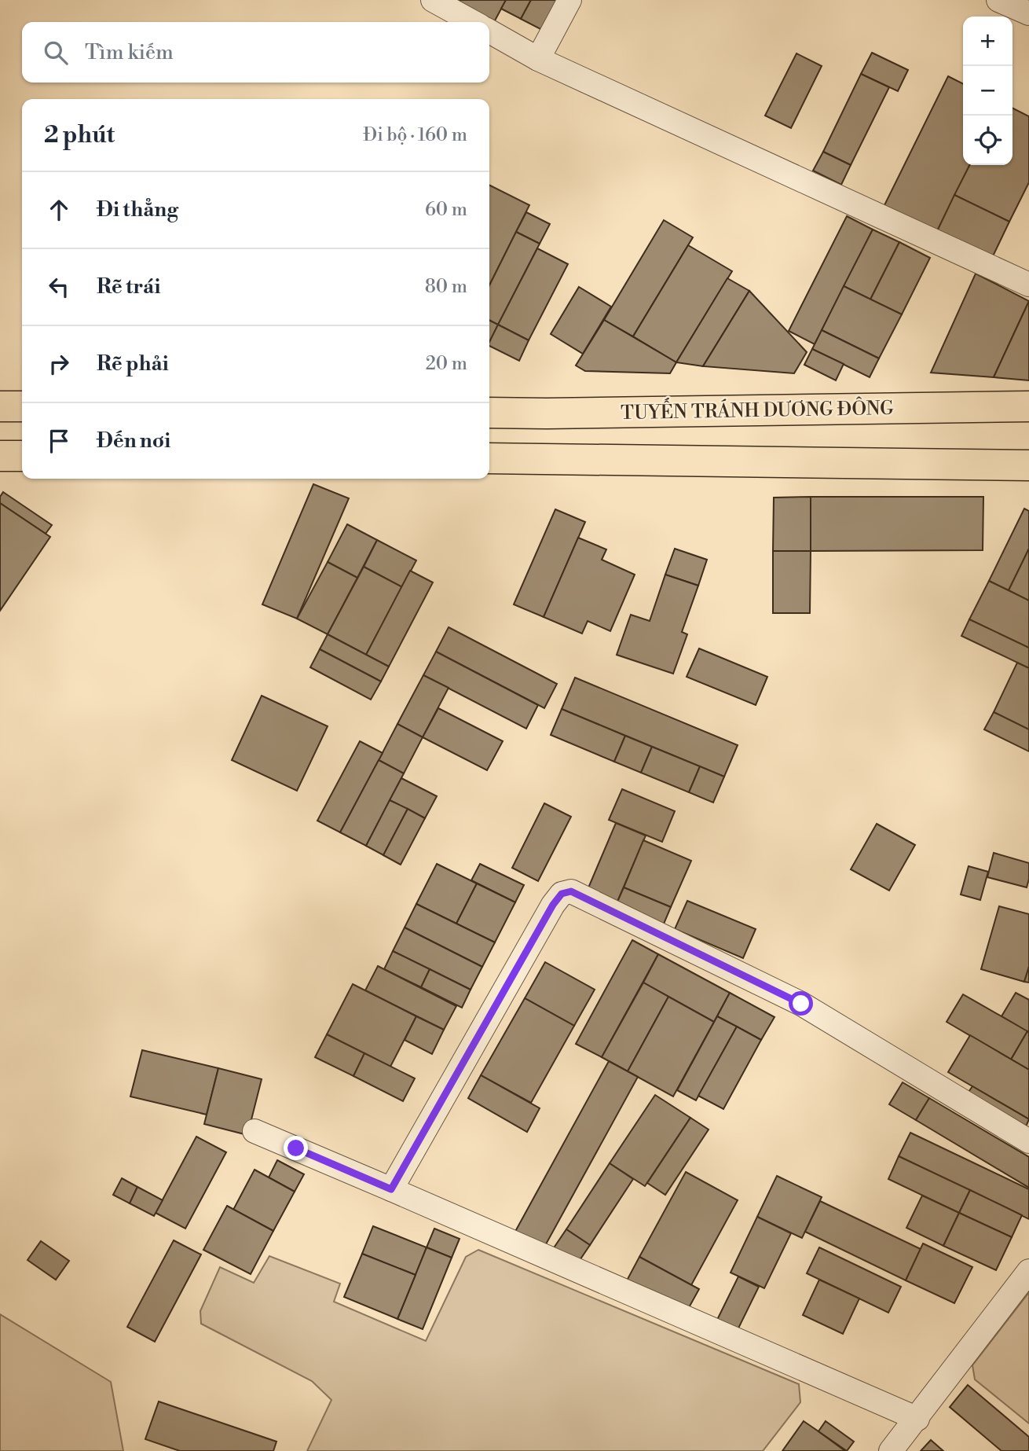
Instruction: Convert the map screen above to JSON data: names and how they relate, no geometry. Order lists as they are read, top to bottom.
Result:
{
  "streets": {
    "main road": ["TUYẾN TRÁNH DƯƠNG ĐÔNG"]
  },
  "page": {
    "map_buttons": ["+", "−"],
    "search": "Tìm kiếm",
    "heading": ["2 phút", "Đi bộ · 160 m"],
    "list": [
      ["Đi thẳng", "60 m"],
      ["Rẽ trái", "80 m"],
      ["Rẽ phải", "20 m"],
      "Đến nơi"
    ]
  }
}
